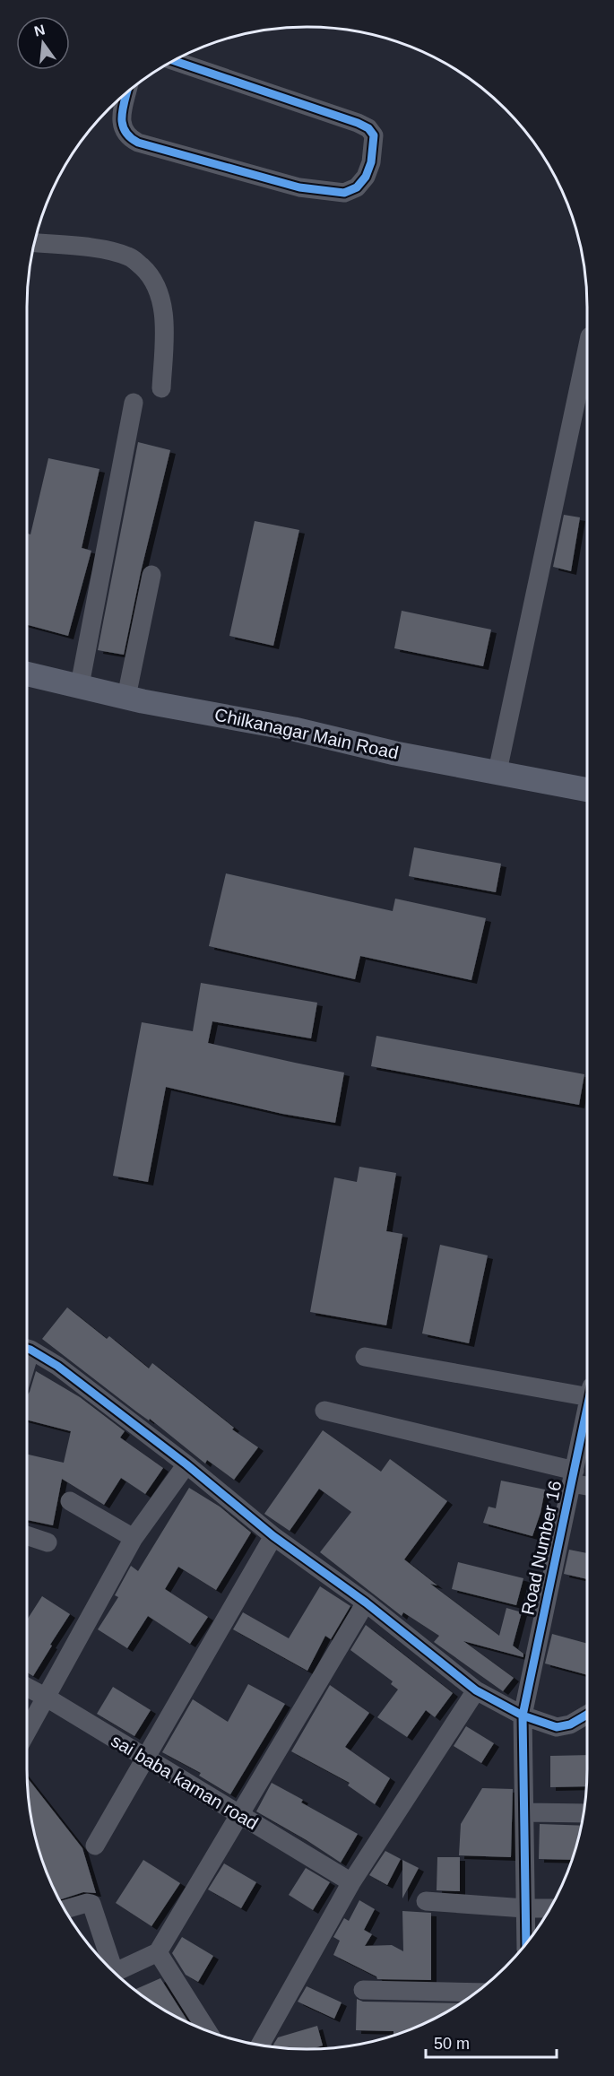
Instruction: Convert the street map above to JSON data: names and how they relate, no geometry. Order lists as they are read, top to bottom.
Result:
{
  "streets": {
    "main road": ["Chilkanagar Main Road"],
    "street": ["Road Number 16", "sai baba kaman road"]
  },
  "scale_bar": "50 m",
  "north": "top"
}
